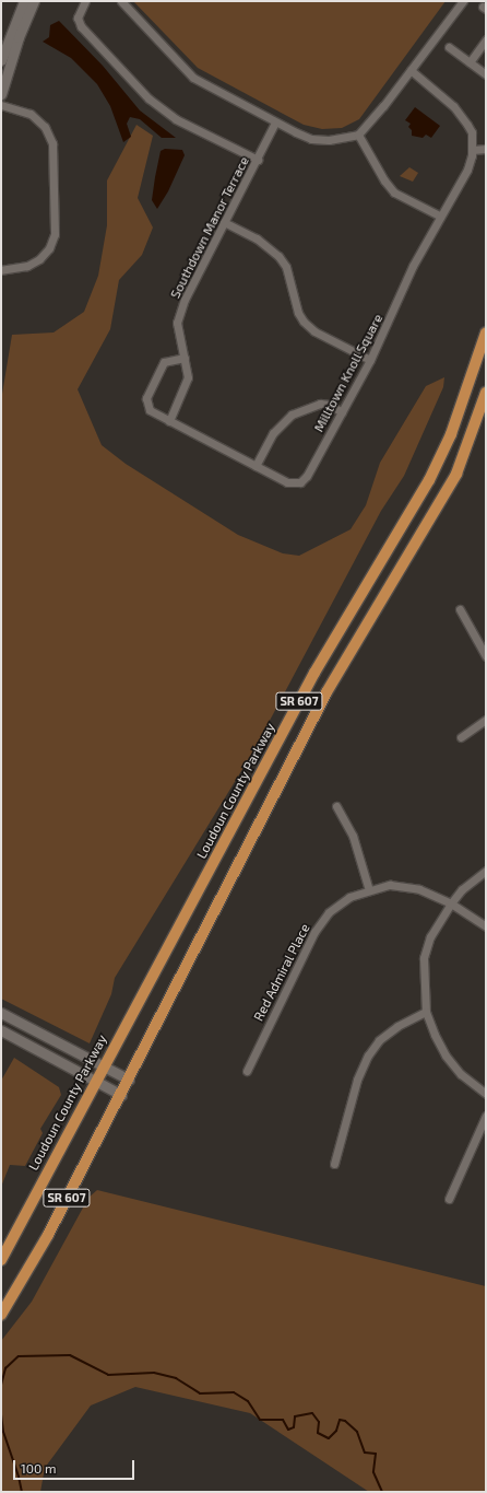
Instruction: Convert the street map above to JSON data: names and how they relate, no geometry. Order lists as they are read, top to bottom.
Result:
{
  "streets": {
    "main road": ["SR 607", "Loudoun County Parkway"],
    "street": ["Southdown Manor Terrace", "Milltown Knoll Square", "Red Admiral Place"]
  },
  "crossings": [
    ["Southdown Manor Terrace", "Milltown Knoll Square"]
  ],
  "scale_bar": "100 m"
}
